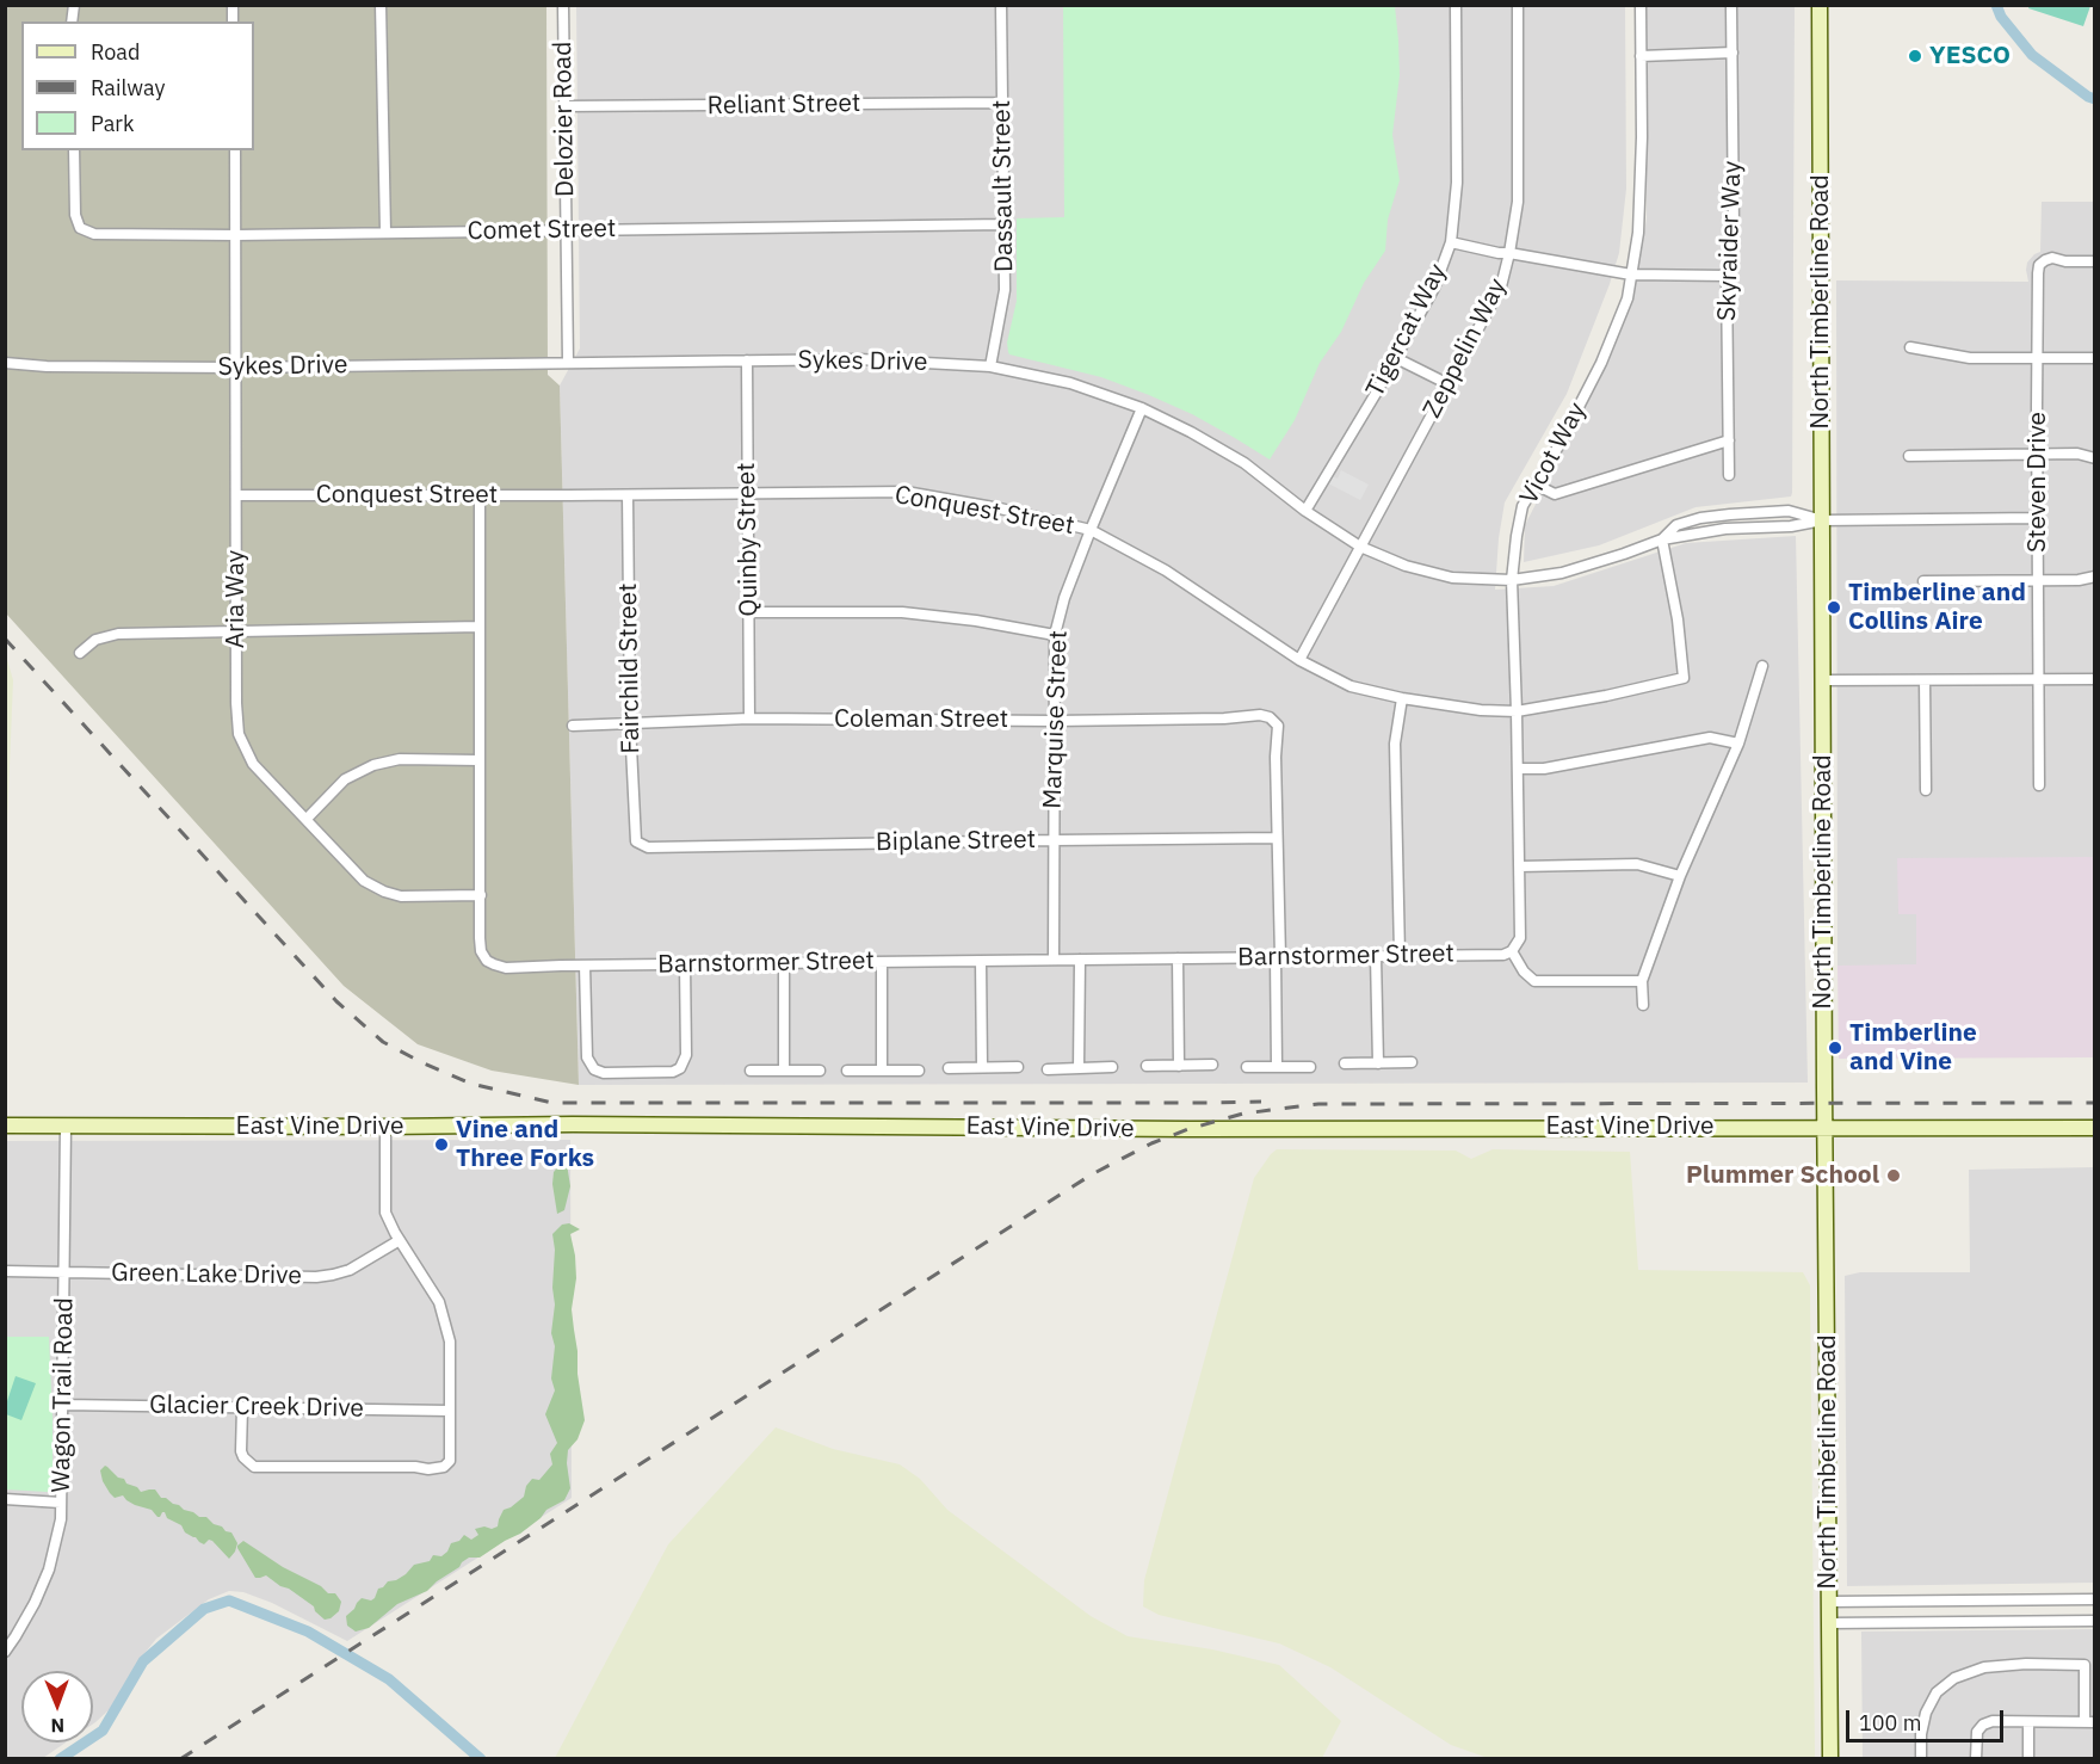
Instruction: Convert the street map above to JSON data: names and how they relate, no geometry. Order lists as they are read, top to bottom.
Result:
{
  "streets": {
    "main road": ["North Timberline Road", "East Vine Drive"],
    "street": [
      "Reliant Street",
      "Delozier Road",
      "Dassault Street",
      "Comet Street",
      "Skyraider Way",
      "Tigercat Way",
      "Zeppelin Way",
      "Sykes Drive",
      "Vicot Way",
      "Steven Drive",
      "Conquest Street",
      "Quinby Street",
      "Aria Way",
      "Fairchild Street",
      "Coleman Street",
      "Marquise Street",
      "Biplane Street",
      "Barnstormer Street",
      "Green Lake Drive",
      "Wagon Trail Road",
      "Glacier Creek Drive"
    ]
  },
  "crossings": [
    ["Reliant Street", "Delozier Road"],
    ["Reliant Street", "Dassault Street"],
    ["Delozier Road", "Comet Street"],
    ["Delozier Road", "Sykes Drive"],
    ["Dassault Street", "Comet Street"],
    ["Dassault Street", "Sykes Drive"],
    ["Comet Street", "Aria Way"],
    ["North Timberline Road", "East Vine Drive"],
    ["Tigercat Way", "Sykes Drive"],
    ["Zeppelin Way", "Sykes Drive"],
    ["Zeppelin Way", "Conquest Street"],
    ["Sykes Drive", "Vicot Way"],
    ["Sykes Drive", "Conquest Street"],
    ["Sykes Drive", "Quinby Street"],
    ["Sykes Drive", "Aria Way"],
    ["Sykes Drive", "Marquise Street"],
    ["Vicot Way", "Conquest Street"],
    ["Vicot Way", "Barnstormer Street"],
    ["Conquest Street", "Quinby Street"],
    ["Conquest Street", "Aria Way"],
    ["Conquest Street", "Fairchild Street"],
    ["Conquest Street", "Marquise Street"],
    ["Conquest Street", "Barnstormer Street"],
    ["Quinby Street", "Coleman Street"],
    ["Aria Way", "Barnstormer Street"],
    ["Fairchild Street", "Coleman Street"],
    ["Fairchild Street", "Biplane Street"],
    ["Coleman Street", "Marquise Street"],
    ["Coleman Street", "Biplane Street"],
    ["Marquise Street", "Biplane Street"],
    ["Marquise Street", "Barnstormer Street"],
    ["East Vine Drive", "Wagon Trail Road"],
    ["Green Lake Drive", "Wagon Trail Road"],
    ["Wagon Trail Road", "Glacier Creek Drive"]
  ],
  "places": [
    "YESCO",
    "Timberline and Collins Aire",
    "Timberline and Vine",
    "Vine and Three Forks",
    "Plummer School"
  ],
  "legend": ["Road", "Railway", "Park"],
  "scale_bar": "100 m",
  "north": "bottom"
}
